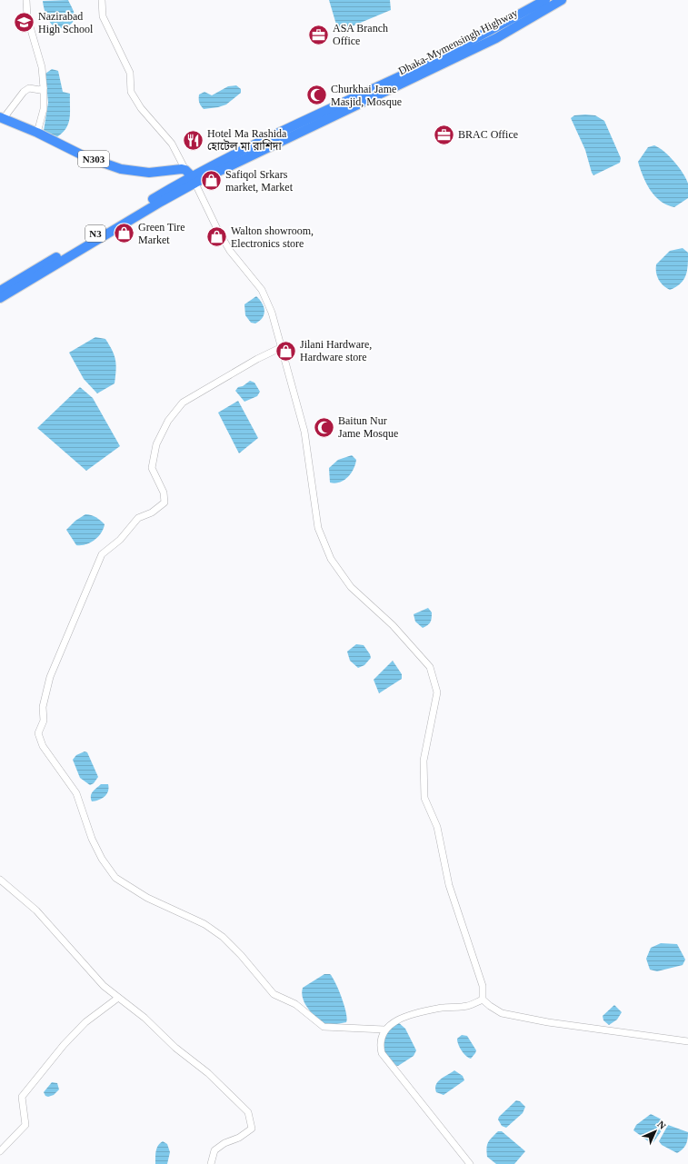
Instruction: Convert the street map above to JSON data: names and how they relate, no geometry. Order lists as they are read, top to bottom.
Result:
{
  "streets": {
    "highway": ["Dhaka-Mymensingh Highway", "N303", "N3"]
  },
  "crossings": [
    ["Dhaka-Mymensingh Highway", "N303"]
  ],
  "places": {
    "school or university": ["Nazirabad High School"],
    "office": ["ASA Branch Office", "BRAC Office"],
    "mosque": ["Churkhai Jame Masjid, Mosque", "Baitun Nur Jame Mosque"],
    "restaurant": ["Hotel Ma Rashida হোটেল মা রাশিদা"],
    "shop": [
      "Safiqol Srkars market, Market",
      "Green Tire Market",
      "Walton showroom, Electronics store",
      "Jilani Hardware, Hardware store"
    ]
  },
  "north": "top right"
}
